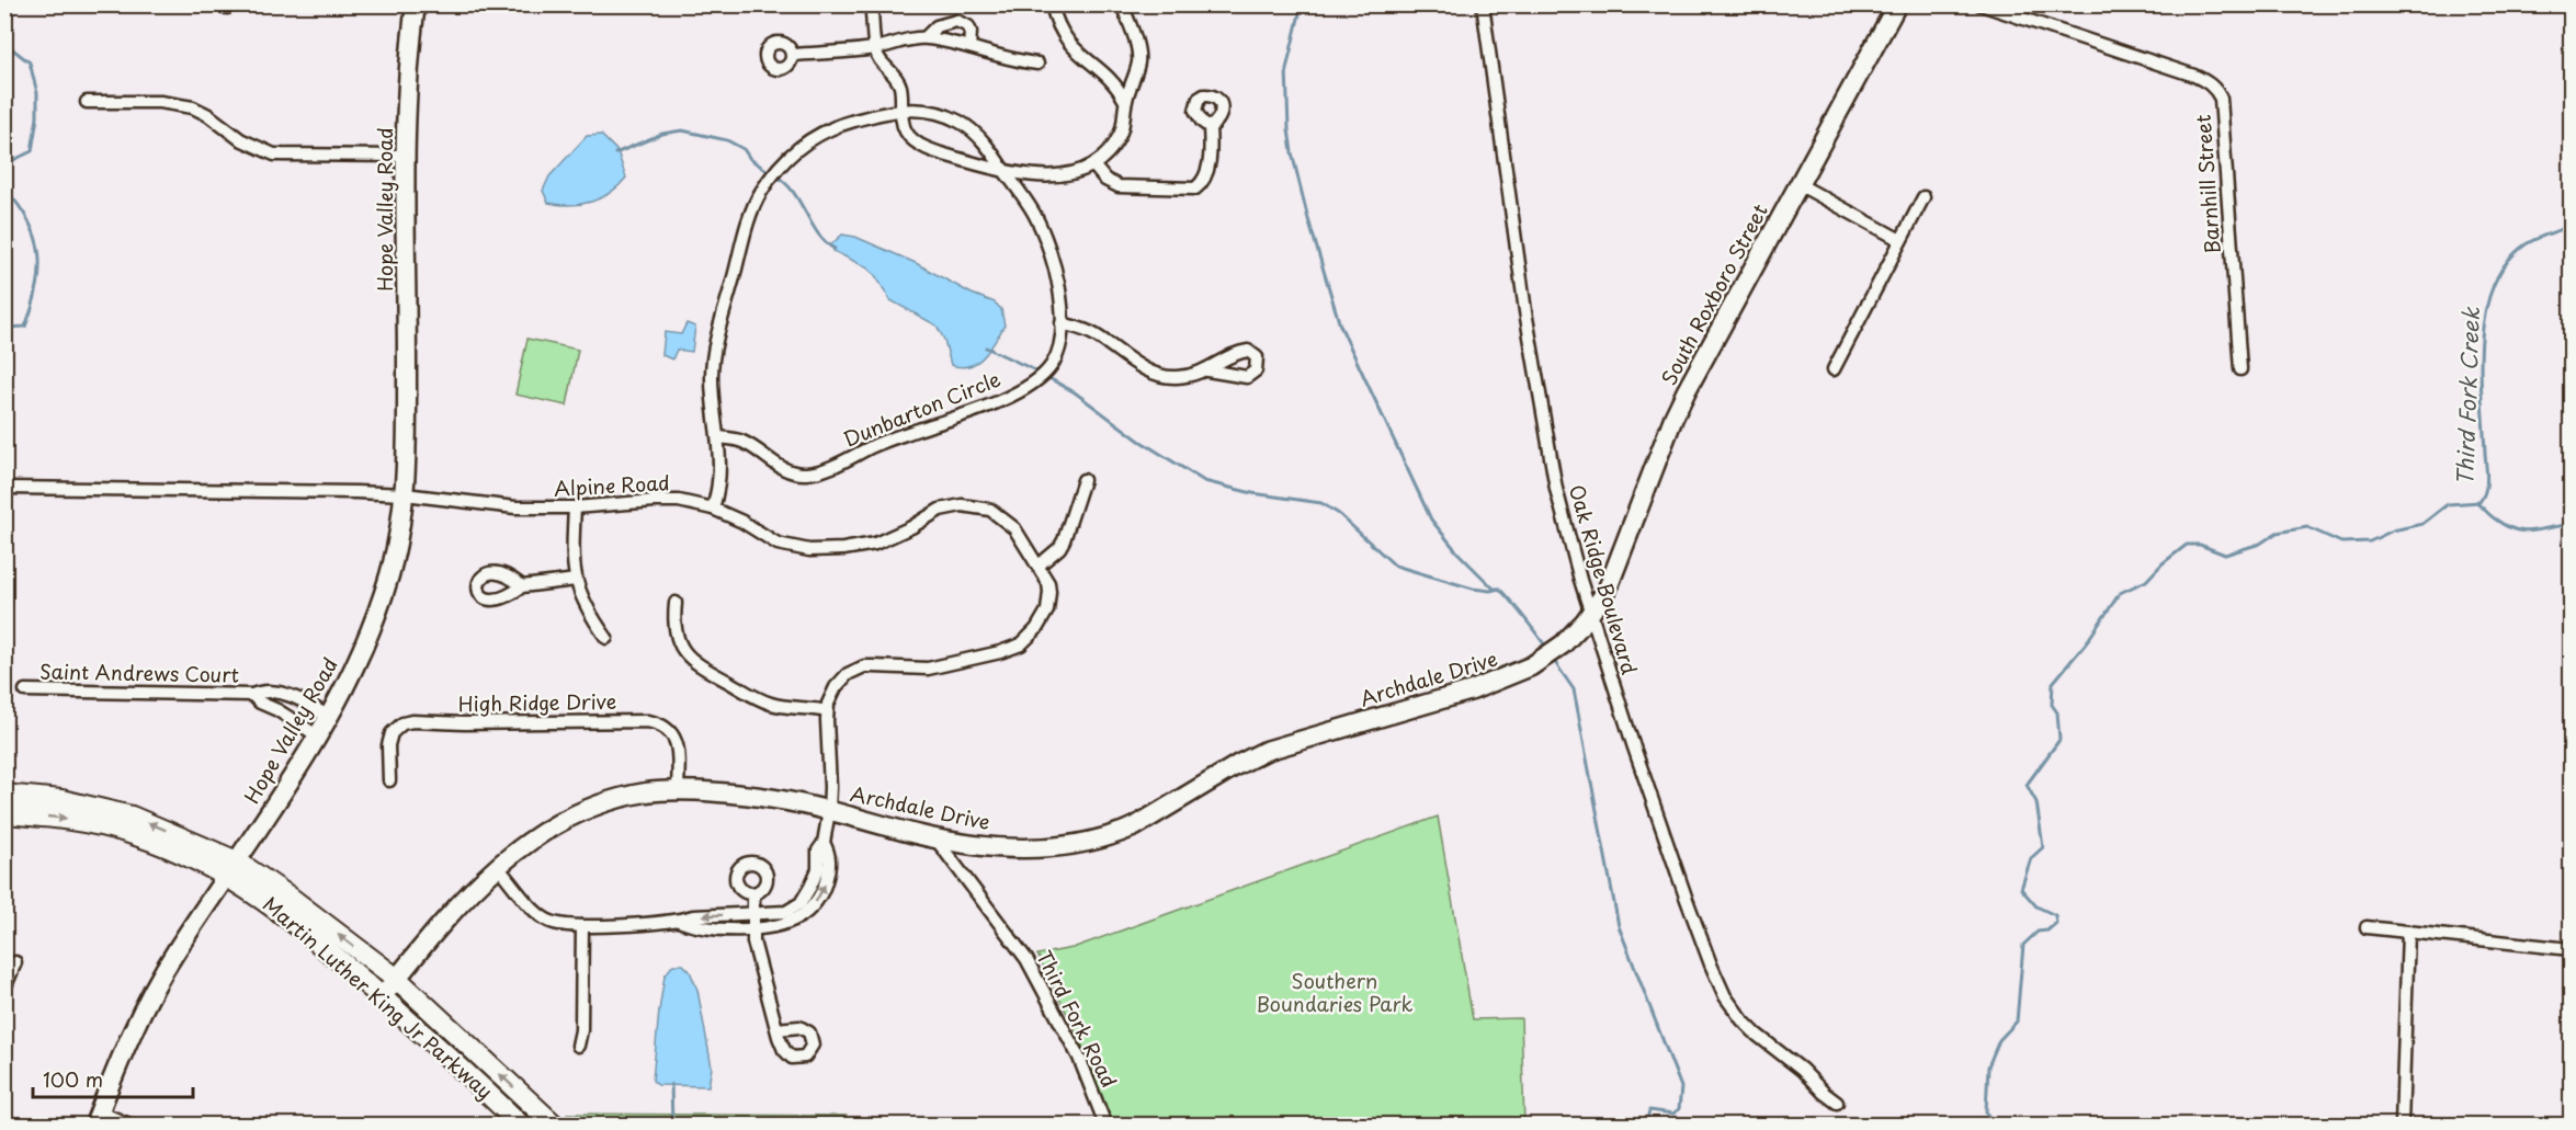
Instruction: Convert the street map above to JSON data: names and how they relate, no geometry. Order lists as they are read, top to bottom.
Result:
{
  "streets": {
    "main road": ["Martin Luther King Jr Parkway"],
    "street": [
      "Barnhill Street",
      "Hope Valley Road",
      "South Roxboro Street",
      "Dunbarton Circle",
      "Alpine Road",
      "Oak Ridge Boulevard",
      "Saint Andrews Court",
      "Archdale Drive",
      "High Ridge Drive",
      "Third Fork Road"
    ]
  },
  "crossings": [
    ["Hope Valley Road", "Alpine Road"],
    ["Hope Valley Road", "Saint Andrews Court"],
    ["Hope Valley Road", "Martin Luther King Jr Parkway"],
    ["South Roxboro Street", "Oak Ridge Boulevard"],
    ["South Roxboro Street", "Archdale Drive"],
    ["Dunbarton Circle", "Alpine Road"],
    ["Alpine Road", "Archdale Drive"],
    ["Oak Ridge Boulevard", "Archdale Drive"],
    ["Archdale Drive", "High Ridge Drive"],
    ["Archdale Drive", "Martin Luther King Jr Parkway"],
    ["Archdale Drive", "Third Fork Road"]
  ],
  "water": ["Third Fork Creek"],
  "parks": ["Southern Boundaries Park"],
  "scale_bar": "100 m"
}
